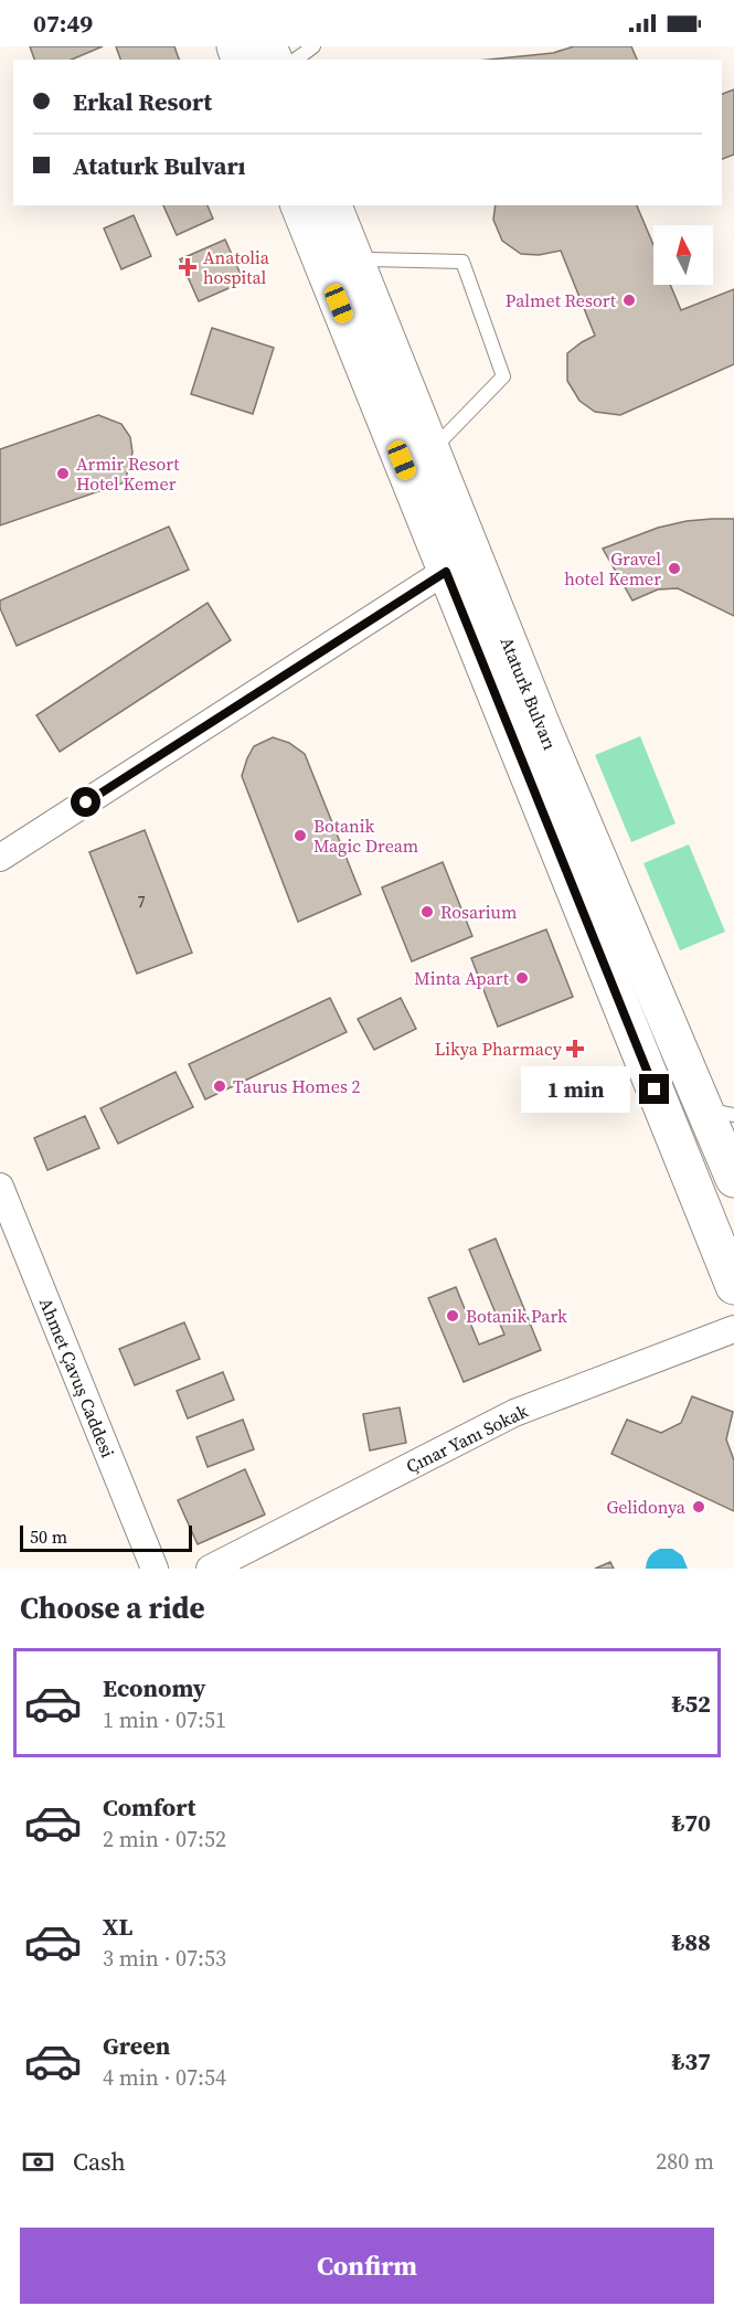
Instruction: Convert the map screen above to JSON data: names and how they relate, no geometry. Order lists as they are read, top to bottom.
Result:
{
  "streets": {
    "main road": ["Ataturk Bulvarı"],
    "street": ["Ahmet Çavuş Caddesi", "Çınar Yanı Sokak"]
  },
  "places": {
    "health": ["Anatolia hospital", "Likya Pharmacy"],
    "other": [
      "Palmet Resort",
      "Armir Resort Hotel Kemer",
      "Gravel hotel Kemer",
      "Botanik Magic Dream",
      "Rosarium",
      "Minta Apart",
      "Taurus Homes 2",
      "Botanik Park",
      "Gelidonya"
    ]
  },
  "house_numbers": ["7"],
  "scale_bar": "50 m",
  "north": "top",
  "page": {
    "status": "07:49",
    "banner": ["Erkal Resort", "Ataturk Bulvarı"],
    "bubble": "1 min",
    "scale": "50 m",
    "heading": "Choose a ride",
    "list": [
      {
        "name": "Economy",
        "note": "1 min · 07:51",
        "value": "₺52"
      },
      {
        "name": "Comfort",
        "note": "2 min · 07:52",
        "value": "₺70"
      },
      {
        "name": "XL",
        "note": "3 min · 07:53",
        "value": "₺88"
      },
      {
        "name": "Green",
        "note": "4 min · 07:54",
        "value": "₺37"
      }
    ],
    "pay": ["Cash", "280 m"],
    "buttons": "Confirm"
  }
}
